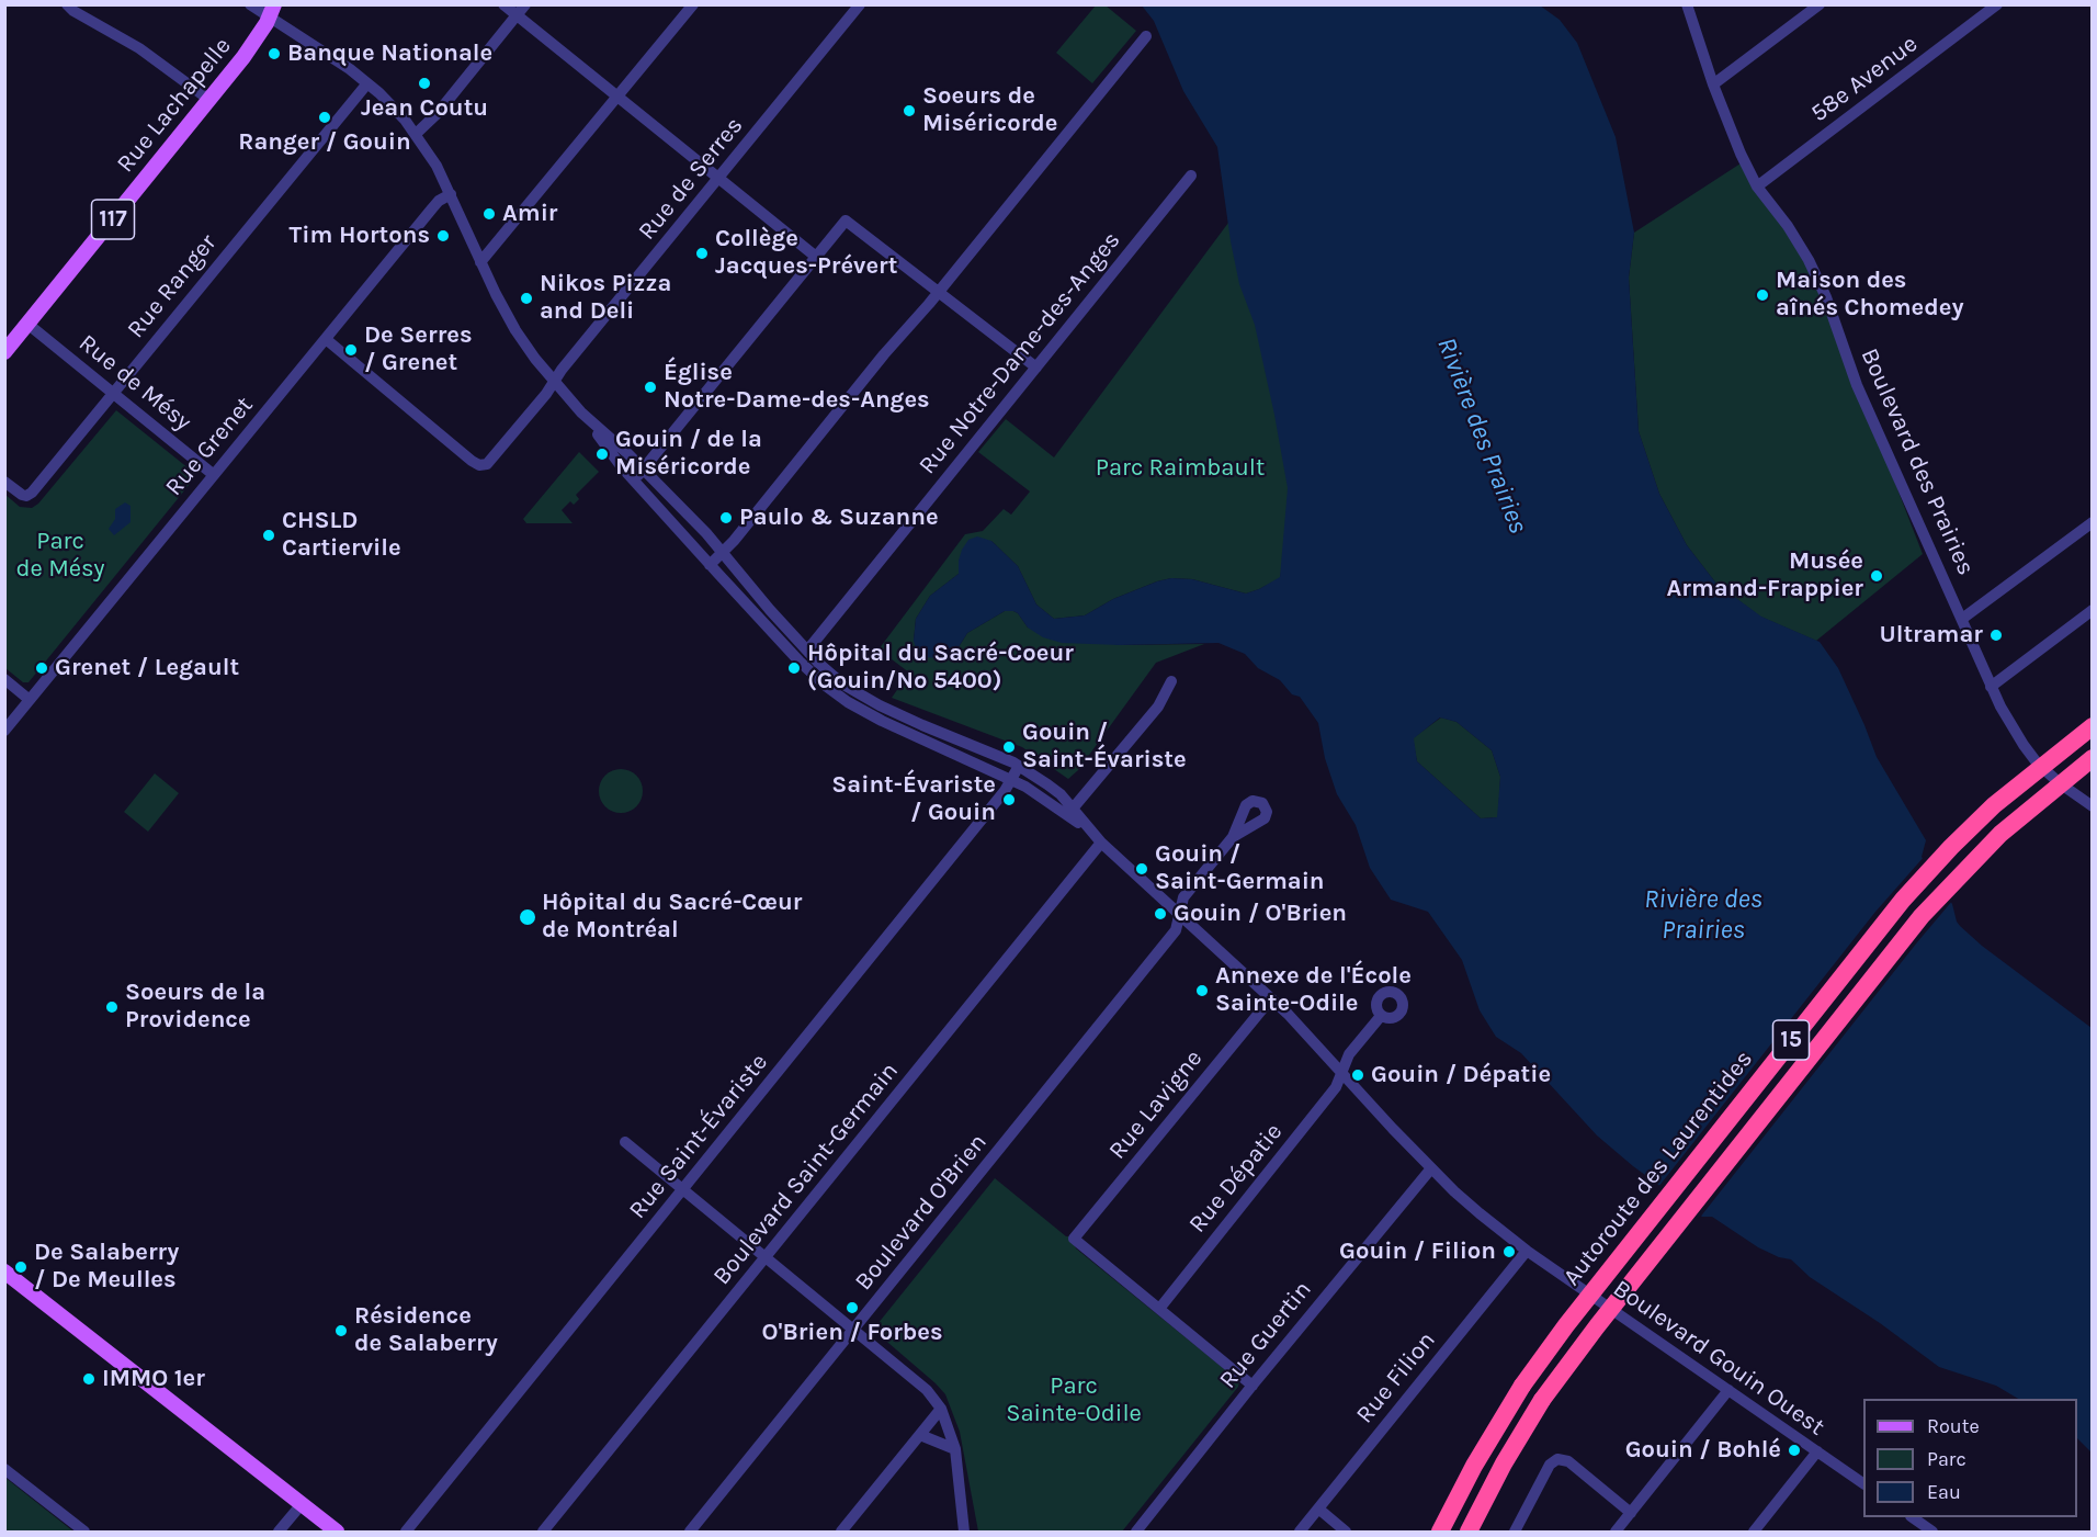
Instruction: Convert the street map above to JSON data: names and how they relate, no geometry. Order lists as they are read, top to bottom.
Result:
{
  "streets": {
    "highway": ["15", "Autoroute des Laurentides"],
    "main road": ["Rue Lachapelle", "117"],
    "street": [
      "58e Avenue",
      "Rue de Serres",
      "Rue Ranger",
      "Rue Notre-Dame-des-Anges",
      "Rue de Mésy",
      "Rue Grenet",
      "Boulevard des Prairies",
      "Rue Lavigne",
      "Rue Saint-Évariste",
      "Boulevard Saint-Germain",
      "Rue Dépatie",
      "Boulevard O'Brien",
      "Rue Guertin",
      "Boulevard Gouin Ouest",
      "Rue Filion"
    ]
  },
  "crossings": [
    ["58e Avenue", "Boulevard des Prairies"],
    ["Rue Lachapelle", "Rue de Mésy"],
    ["Rue Lachapelle", "Boulevard Gouin Ouest"],
    ["Rue de Serres", "Rue Grenet"],
    ["Rue de Serres", "Boulevard Gouin Ouest"],
    ["Rue Ranger", "Rue de Mésy"],
    ["Rue Ranger", "Boulevard Gouin Ouest"],
    ["Rue Notre-Dame-des-Anges", "Boulevard Gouin Ouest"],
    ["Rue de Mésy", "Rue Grenet"],
    ["Rue Grenet", "Boulevard Gouin Ouest"],
    ["Rue Lavigne", "Rue Dépatie"],
    ["Rue Lavigne", "Boulevard Gouin Ouest"],
    ["Rue Saint-Évariste", "Boulevard Gouin Ouest"],
    ["Boulevard Saint-Germain", "Boulevard Gouin Ouest"],
    ["Rue Dépatie", "Boulevard Gouin Ouest"],
    ["Boulevard O'Brien", "Boulevard Gouin Ouest"],
    ["Rue Guertin", "Boulevard Gouin Ouest"],
    ["Boulevard Gouin Ouest", "Rue Filion"]
  ],
  "water": ["Rivière des Prairies"],
  "parks": ["Parc Raimbault", "Parc de Mésy", "Parc Sainte-Odile"],
  "places": [
    "Banque Nationale",
    "Jean Coutu",
    "Soeurs de Miséricorde",
    "Ranger / Gouin",
    "Amir",
    "Tim Hortons",
    "Collège Jacques-Prévert",
    "Maison des aînés Chomedey",
    "Nikos Pizza and Deli",
    "De Serres / Grenet",
    "Église Notre-Dame-des-Anges",
    "Gouin / de la Miséricorde",
    "Paulo & Suzanne",
    "CHSLD Cartiervile",
    "Musée Armand-Frappier",
    "Ultramar",
    "Grenet / Legault",
    "Hôpital du Sacré-Coeur (Gouin/No 5400)",
    "Gouin / Saint-Évariste",
    "Saint-Évariste / Gouin",
    "Gouin / Saint-Germain",
    "Gouin / O'Brien",
    "Hôpital du Sacré-Cœur de Montréal",
    "Annexe de l'École Sainte-Odile",
    "Soeurs de la Providence",
    "Gouin / Dépatie",
    "Gouin / Filion",
    "De Salaberry / De Meulles",
    "O'Brien / Forbes",
    "Résidence de Salaberry",
    "IMMO 1er",
    "Gouin / Bohlé"
  ],
  "legend": ["Route", "Parc", "Eau"]
}
